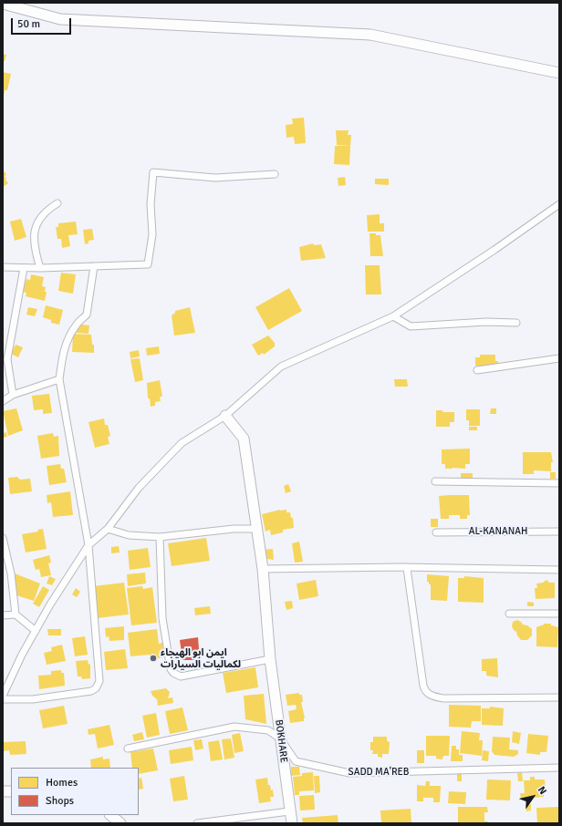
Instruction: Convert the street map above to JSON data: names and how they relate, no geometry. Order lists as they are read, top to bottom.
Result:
{
  "streets": {
    "street": ["AL-KANANAH", "BOKHARE", "SADD MA'REB"]
  },
  "crossings": [
    ["BOKHARE", "SADD MA'REB"]
  ],
  "places": ["ايمن ابو الهيجاء لكماليات السيارات"],
  "legend": ["Homes", "Shops"],
  "scale_bar": "50 m",
  "north": "top right"
}
